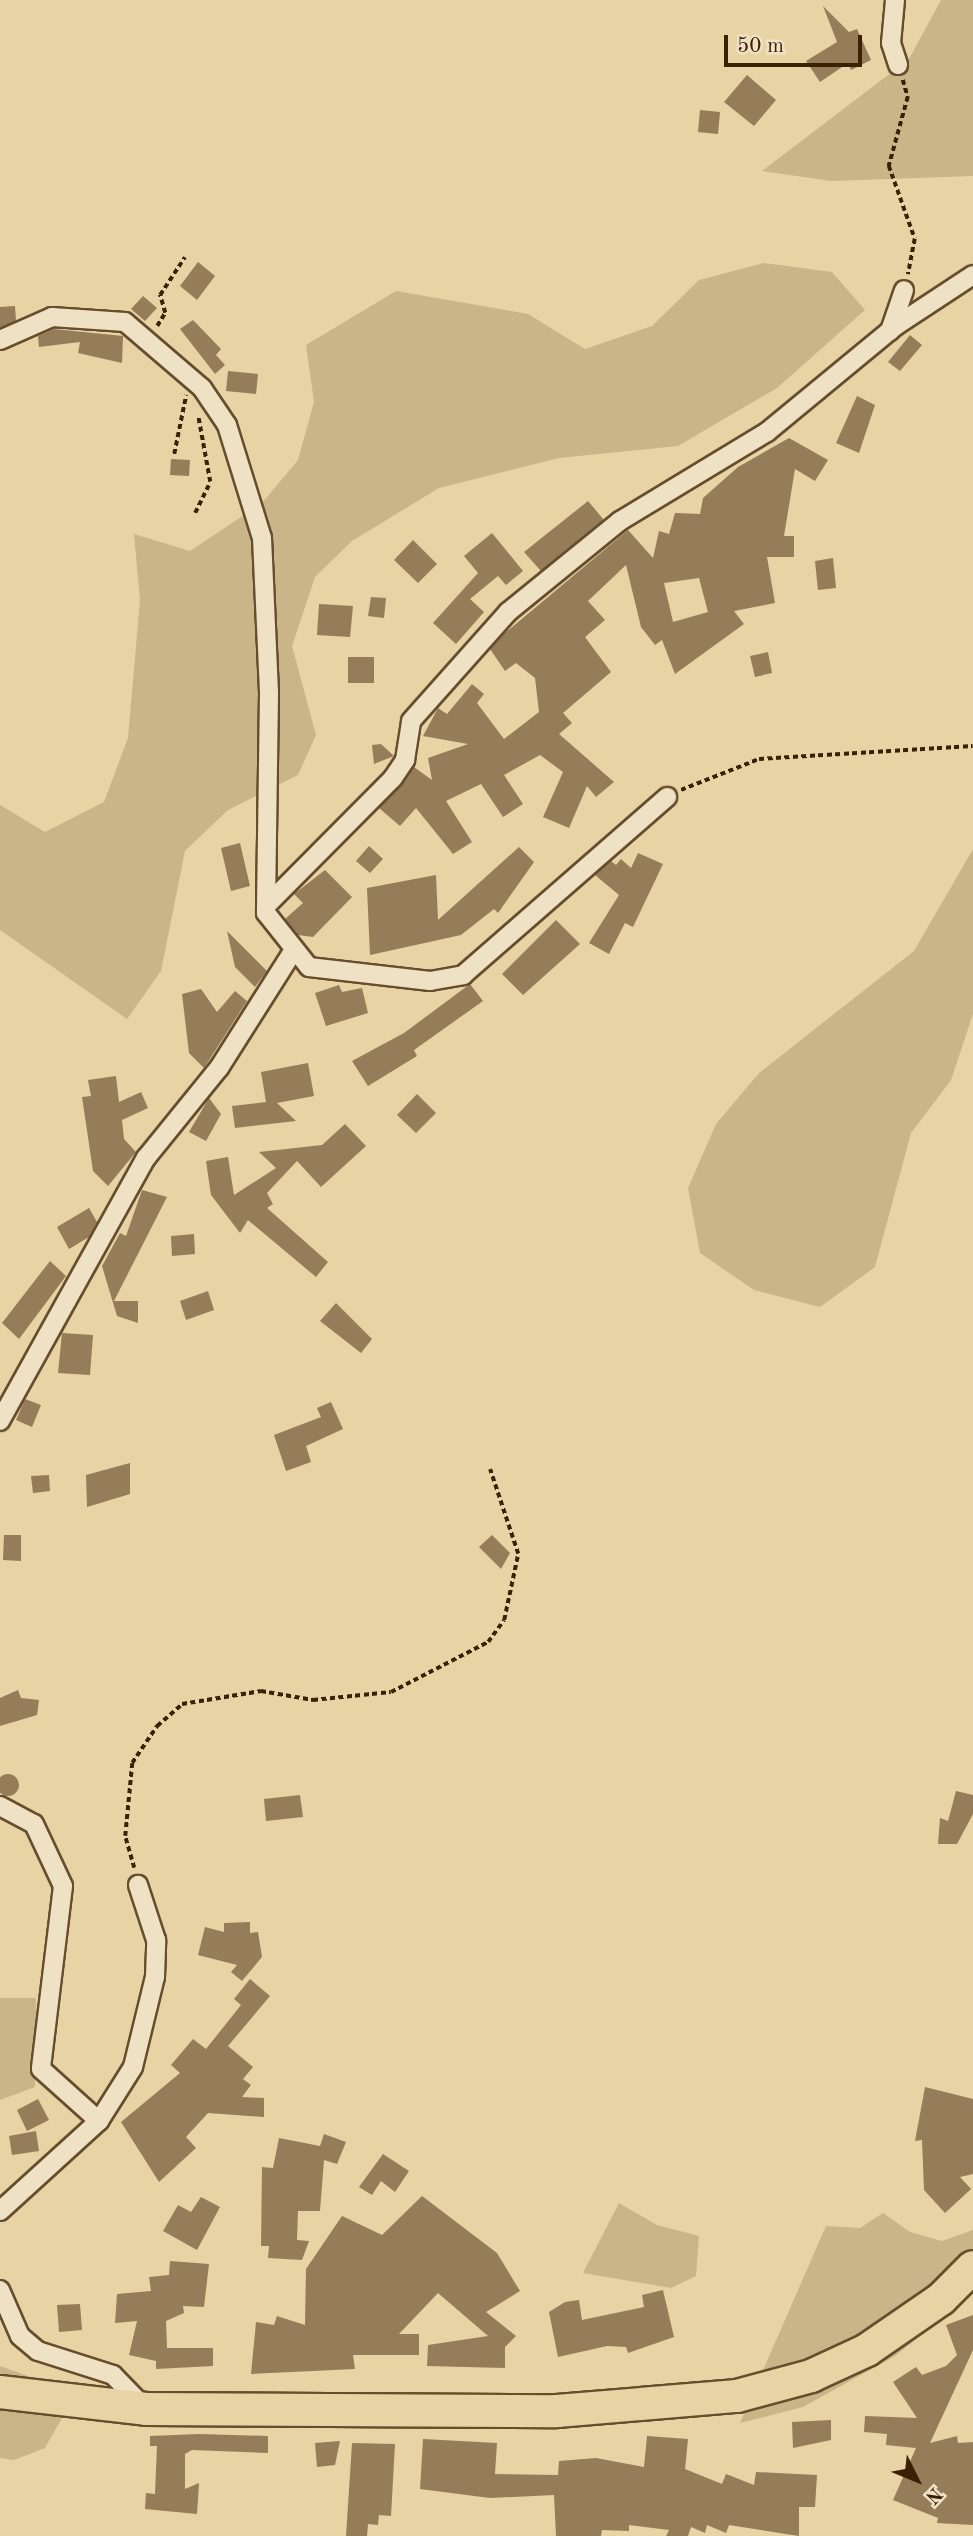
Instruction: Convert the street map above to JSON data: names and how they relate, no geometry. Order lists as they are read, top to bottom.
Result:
{
  "scale_bar": "50 m",
  "north": "bottom right"
}
